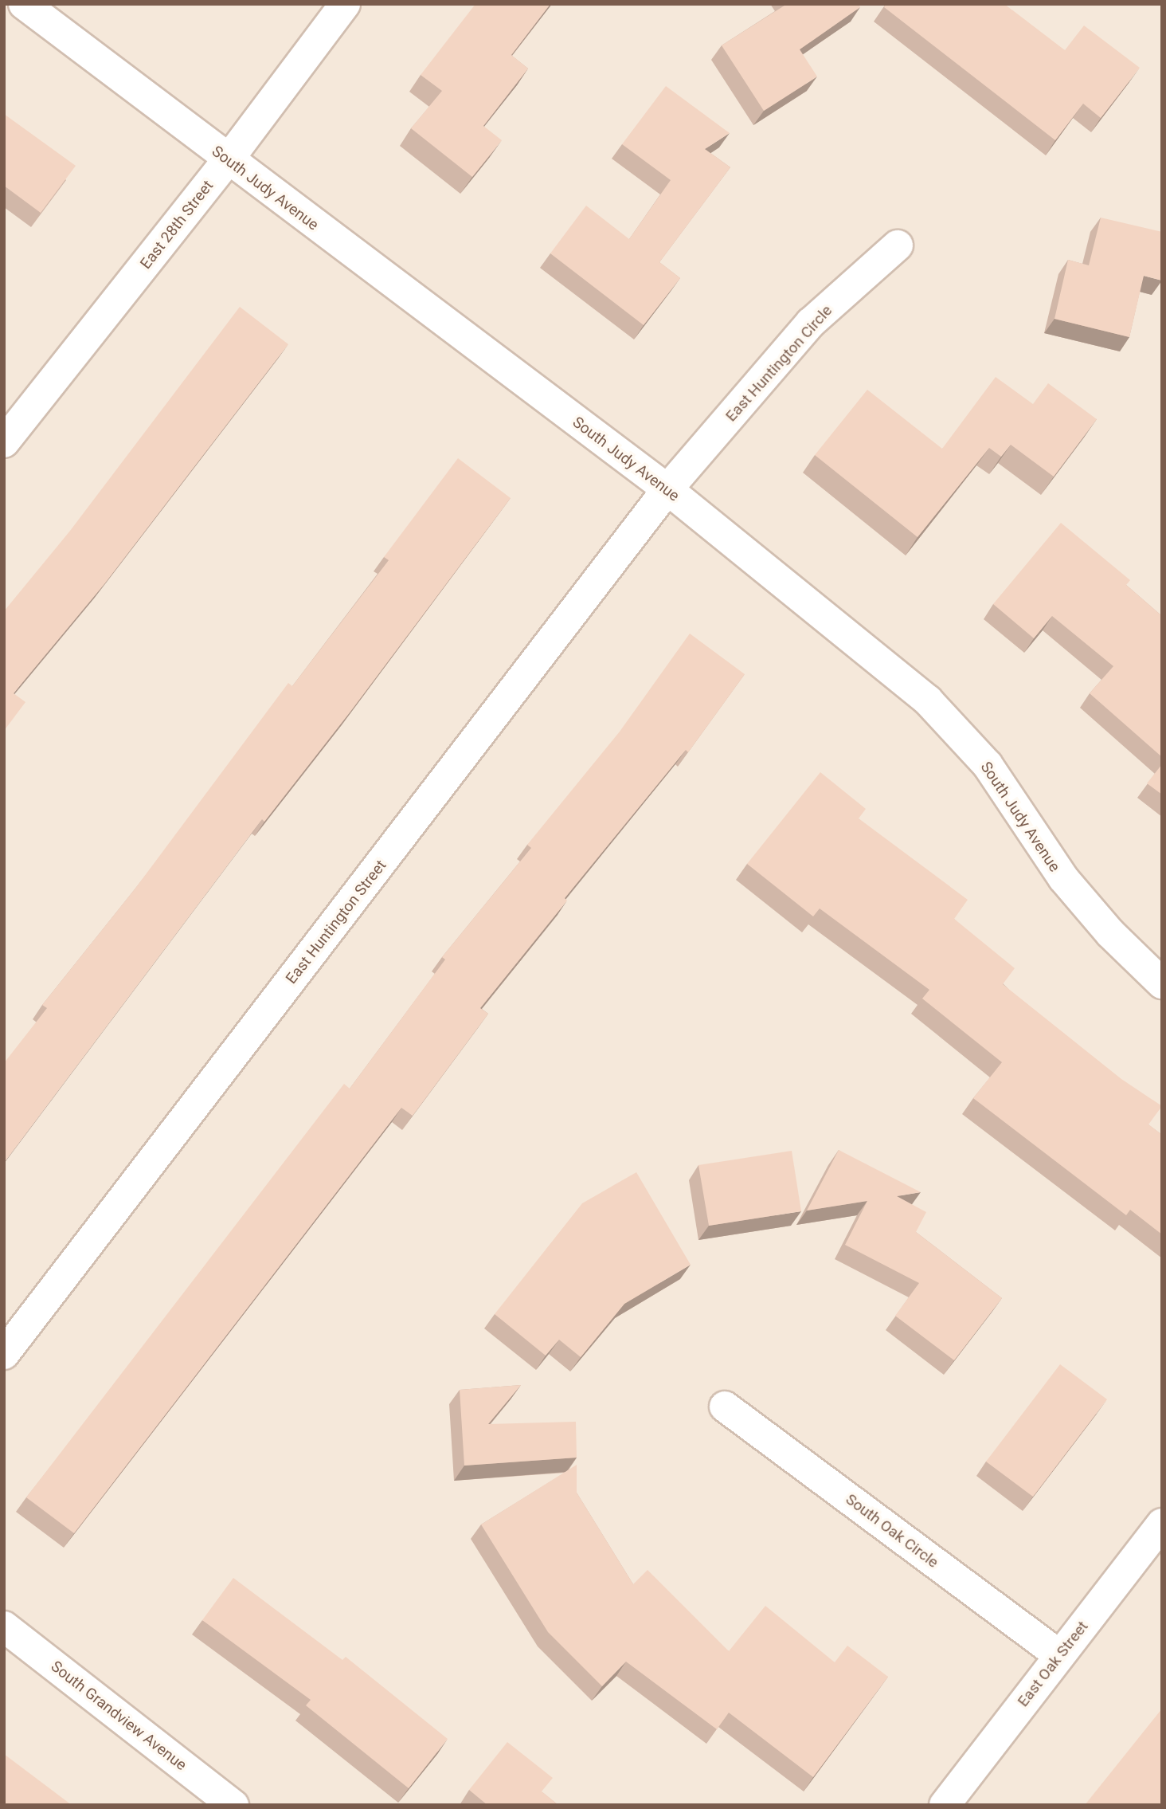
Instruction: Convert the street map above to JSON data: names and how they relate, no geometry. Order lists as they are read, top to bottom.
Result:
{
  "streets": {
    "street": [
      "South Judy Avenue",
      "East 28th Street",
      "East Huntington Circle",
      "East Huntington Street",
      "South Oak Circle",
      "East Oak Street",
      "South Grandview Avenue"
    ]
  },
  "crossings": [
    ["South Judy Avenue", "East 28th Street"],
    ["South Judy Avenue", "East Huntington Circle"],
    ["South Judy Avenue", "East Huntington Street"],
    ["East Huntington Circle", "East Huntington Street"],
    ["South Oak Circle", "East Oak Street"]
  ]
}
